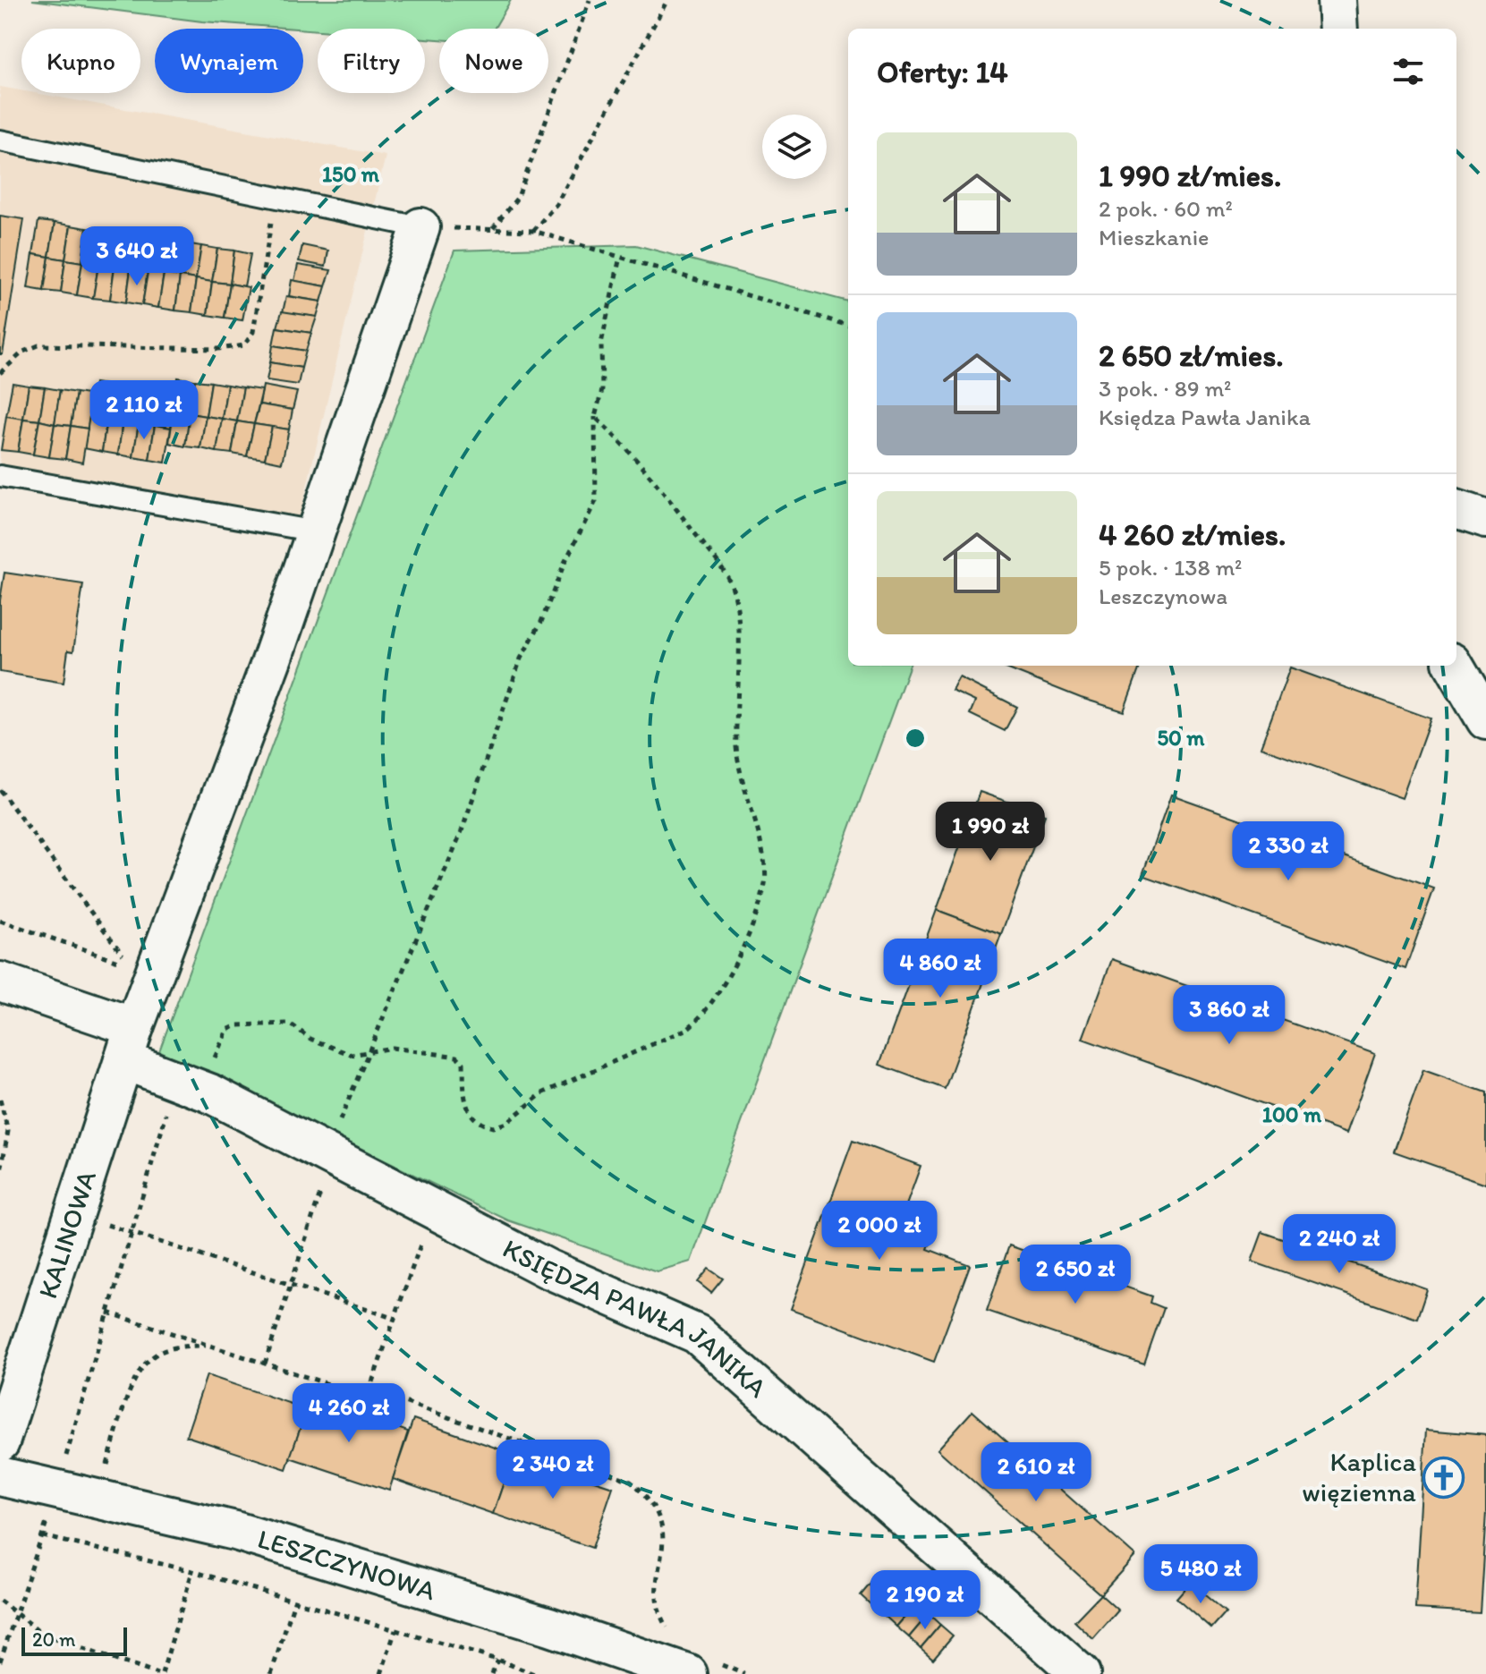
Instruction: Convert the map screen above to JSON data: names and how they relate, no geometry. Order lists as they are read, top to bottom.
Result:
{
  "streets": {
    "street": ["KALINOWA", "KSIĘDZA PAWŁA JANIKA", "LESZCZYNOWA"]
  },
  "crossings": [
    ["KALINOWA", "KSIĘDZA PAWŁA JANIKA"]
  ],
  "places": {
    "church": ["Kaplica więzienna"]
  },
  "scale_bar": "20 m",
  "page": {
    "chip": [
      "Kupno",
      "Wynajem",
      "Filtry",
      "Nowe"
    ],
    "heading": "Oferty: 14",
    "list": [
      {
        "name": "1 990 zł/mies.",
        "note": "2 pok. · 60 m² · Mieszkanie"
      },
      {
        "name": "2 650 zł/mies.",
        "note": "3 pok. · 89 m² · Księdza Pawła Janika"
      },
      {
        "name": "4 260 zł/mies.",
        "note": "5 pok. · 138 m² · Leszczynowa"
      }
    ],
    "price": [
      "3 640 zł",
      "2 110 zł",
      "1 990 zł",
      "2 330 zł",
      "4 860 zł",
      "3 860 zł",
      "2 000 zł",
      "2 240 zł",
      "2 650 zł",
      "4 260 zł",
      "2 340 zł",
      "2 610 zł",
      "5 480 zł",
      "2 190 zł"
    ],
    "scale": "20 m"
  },
  "rings": ["150 m", "50 m", "100 m"]
}
